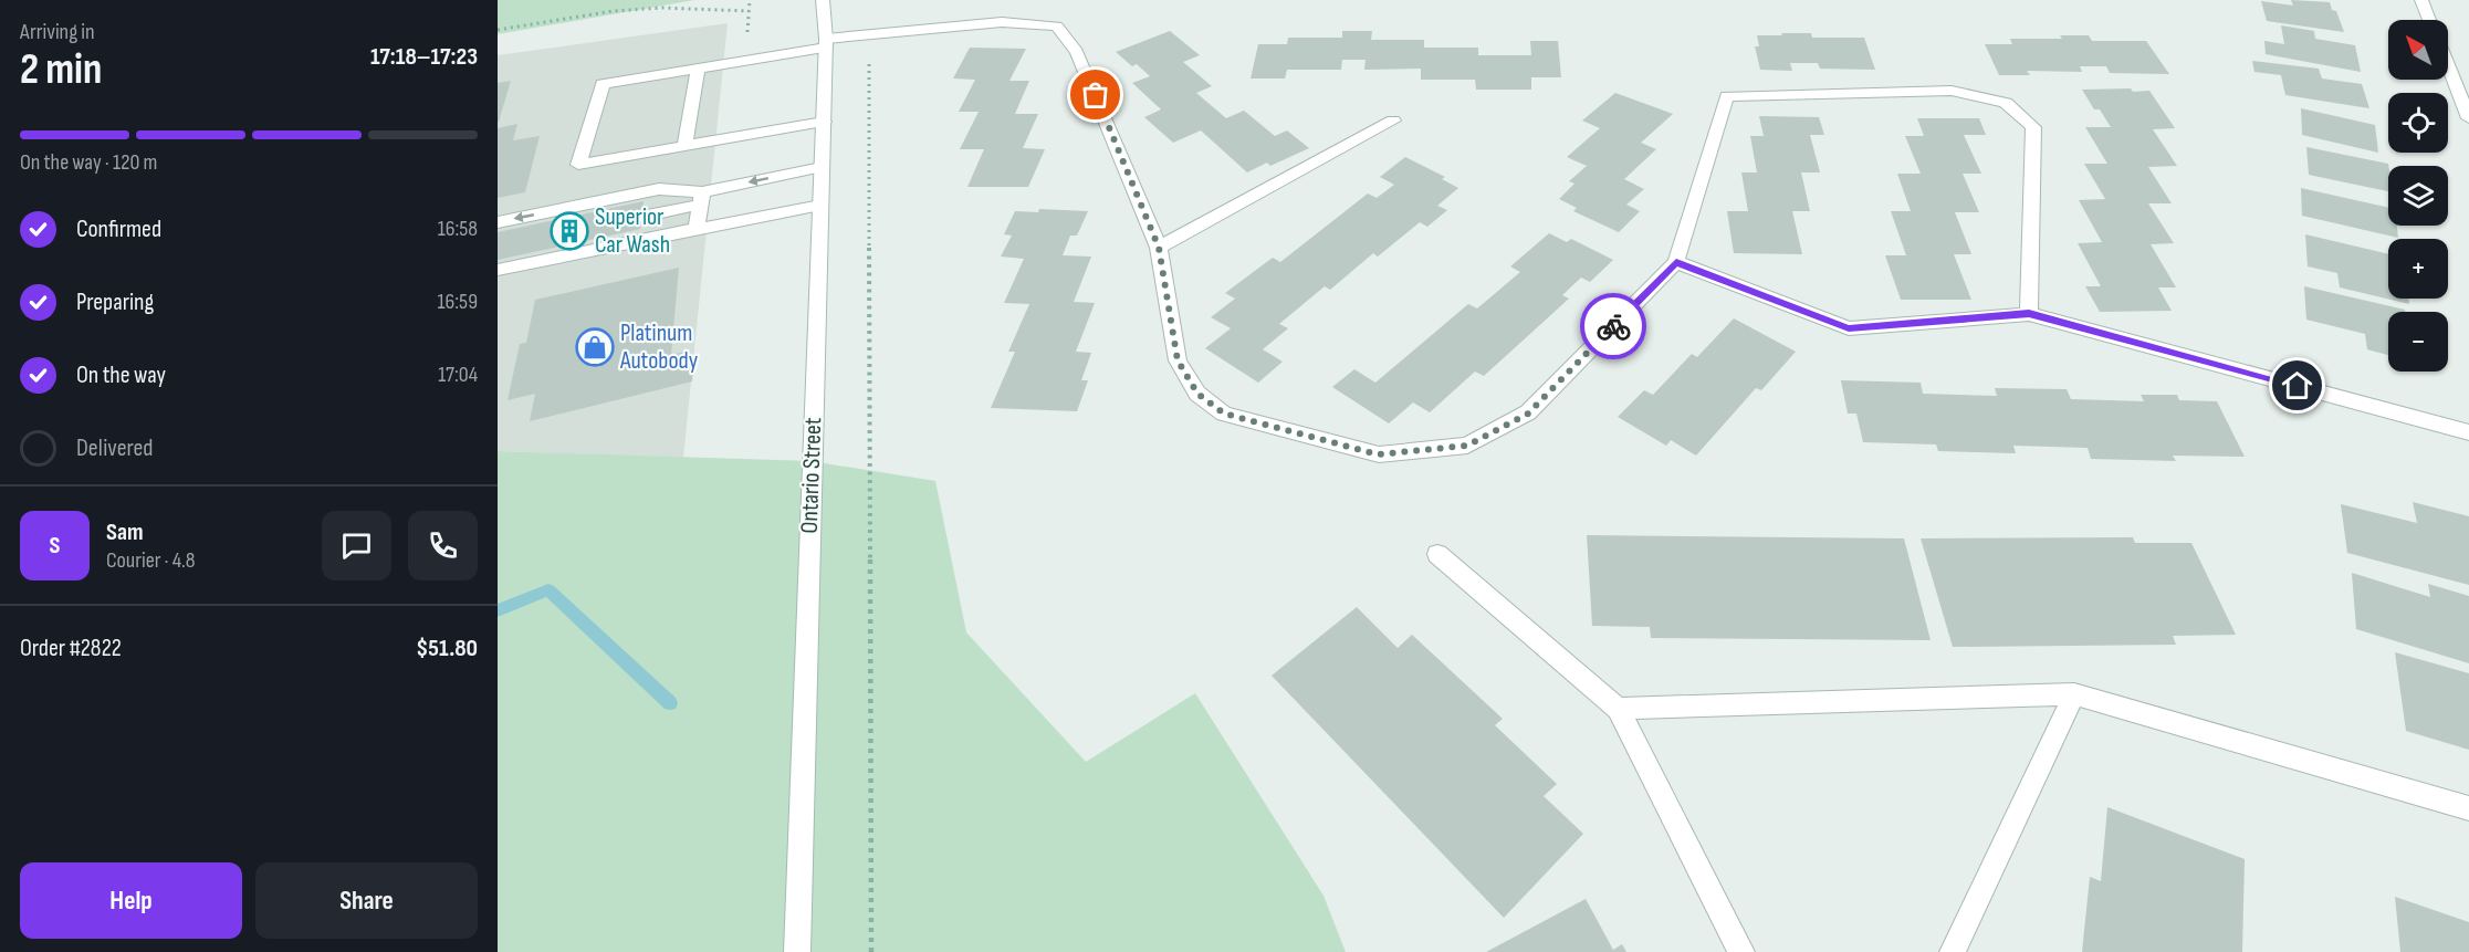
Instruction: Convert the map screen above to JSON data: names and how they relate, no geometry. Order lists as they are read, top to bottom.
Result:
{
  "streets": {
    "main road": ["Ontario Street"]
  },
  "places": {
    "building": ["Superior Car Wash"],
    "shop": ["Platinum Autobody"]
  },
  "north": "top left",
  "page": {
    "heading": ["2 min", "Arriving in", "17:18–17:23"],
    "panel": [
      "Sam",
      "Courier · 4.8",
      "Order #2822",
      "$51.80"
    ],
    "map_buttons": ["+", "−"],
    "bar": "On the way · 120 m",
    "list": [
      ["Confirmed", "16:58"],
      ["Preparing", "16:59"],
      ["On the way", "17:04"],
      "Delivered"
    ],
    "round": "S",
    "buttons": ["Help", "Share"]
  }
}
